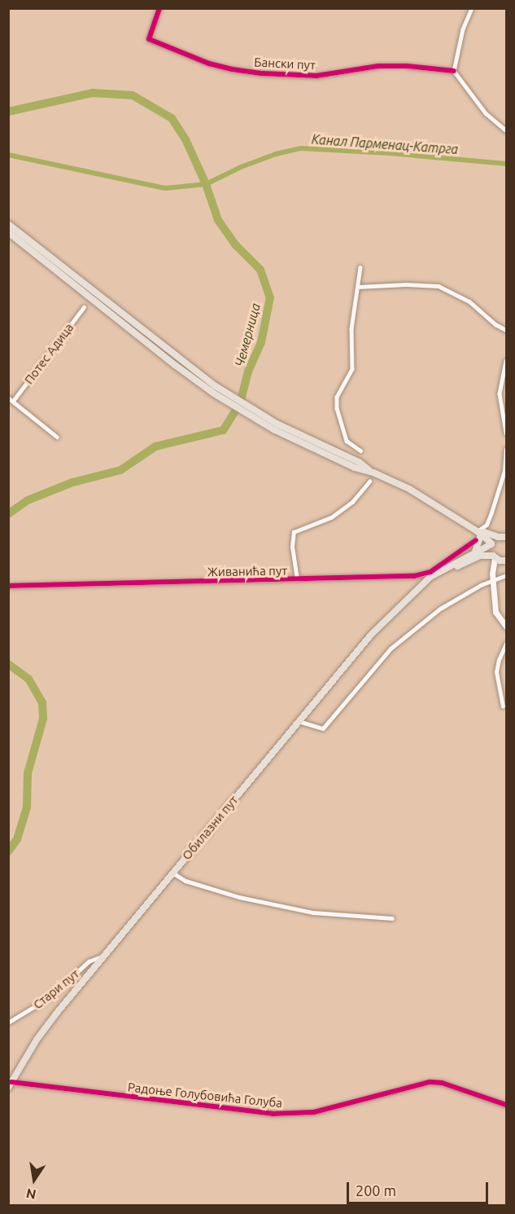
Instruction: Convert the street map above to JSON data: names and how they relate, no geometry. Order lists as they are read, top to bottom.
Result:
{
  "streets": {
    "main road": ["Обилазни пут"],
    "street": [
      "Бански пут",
      "Потес Адица",
      "Живанића пут",
      "Стари пут",
      "Радоње Голубовића Голуба"
    ]
  },
  "crossings": [
    ["Живанића пут", "Обилазни пут"],
    ["Обилазни пут", "Стари пут"],
    ["Обилазни пут", "Радоње Голубовића Голуба"]
  ],
  "water": ["Канал Парменац-Катрга", "Чемерница"],
  "scale_bar": "200 m",
  "north": "bottom"
}
